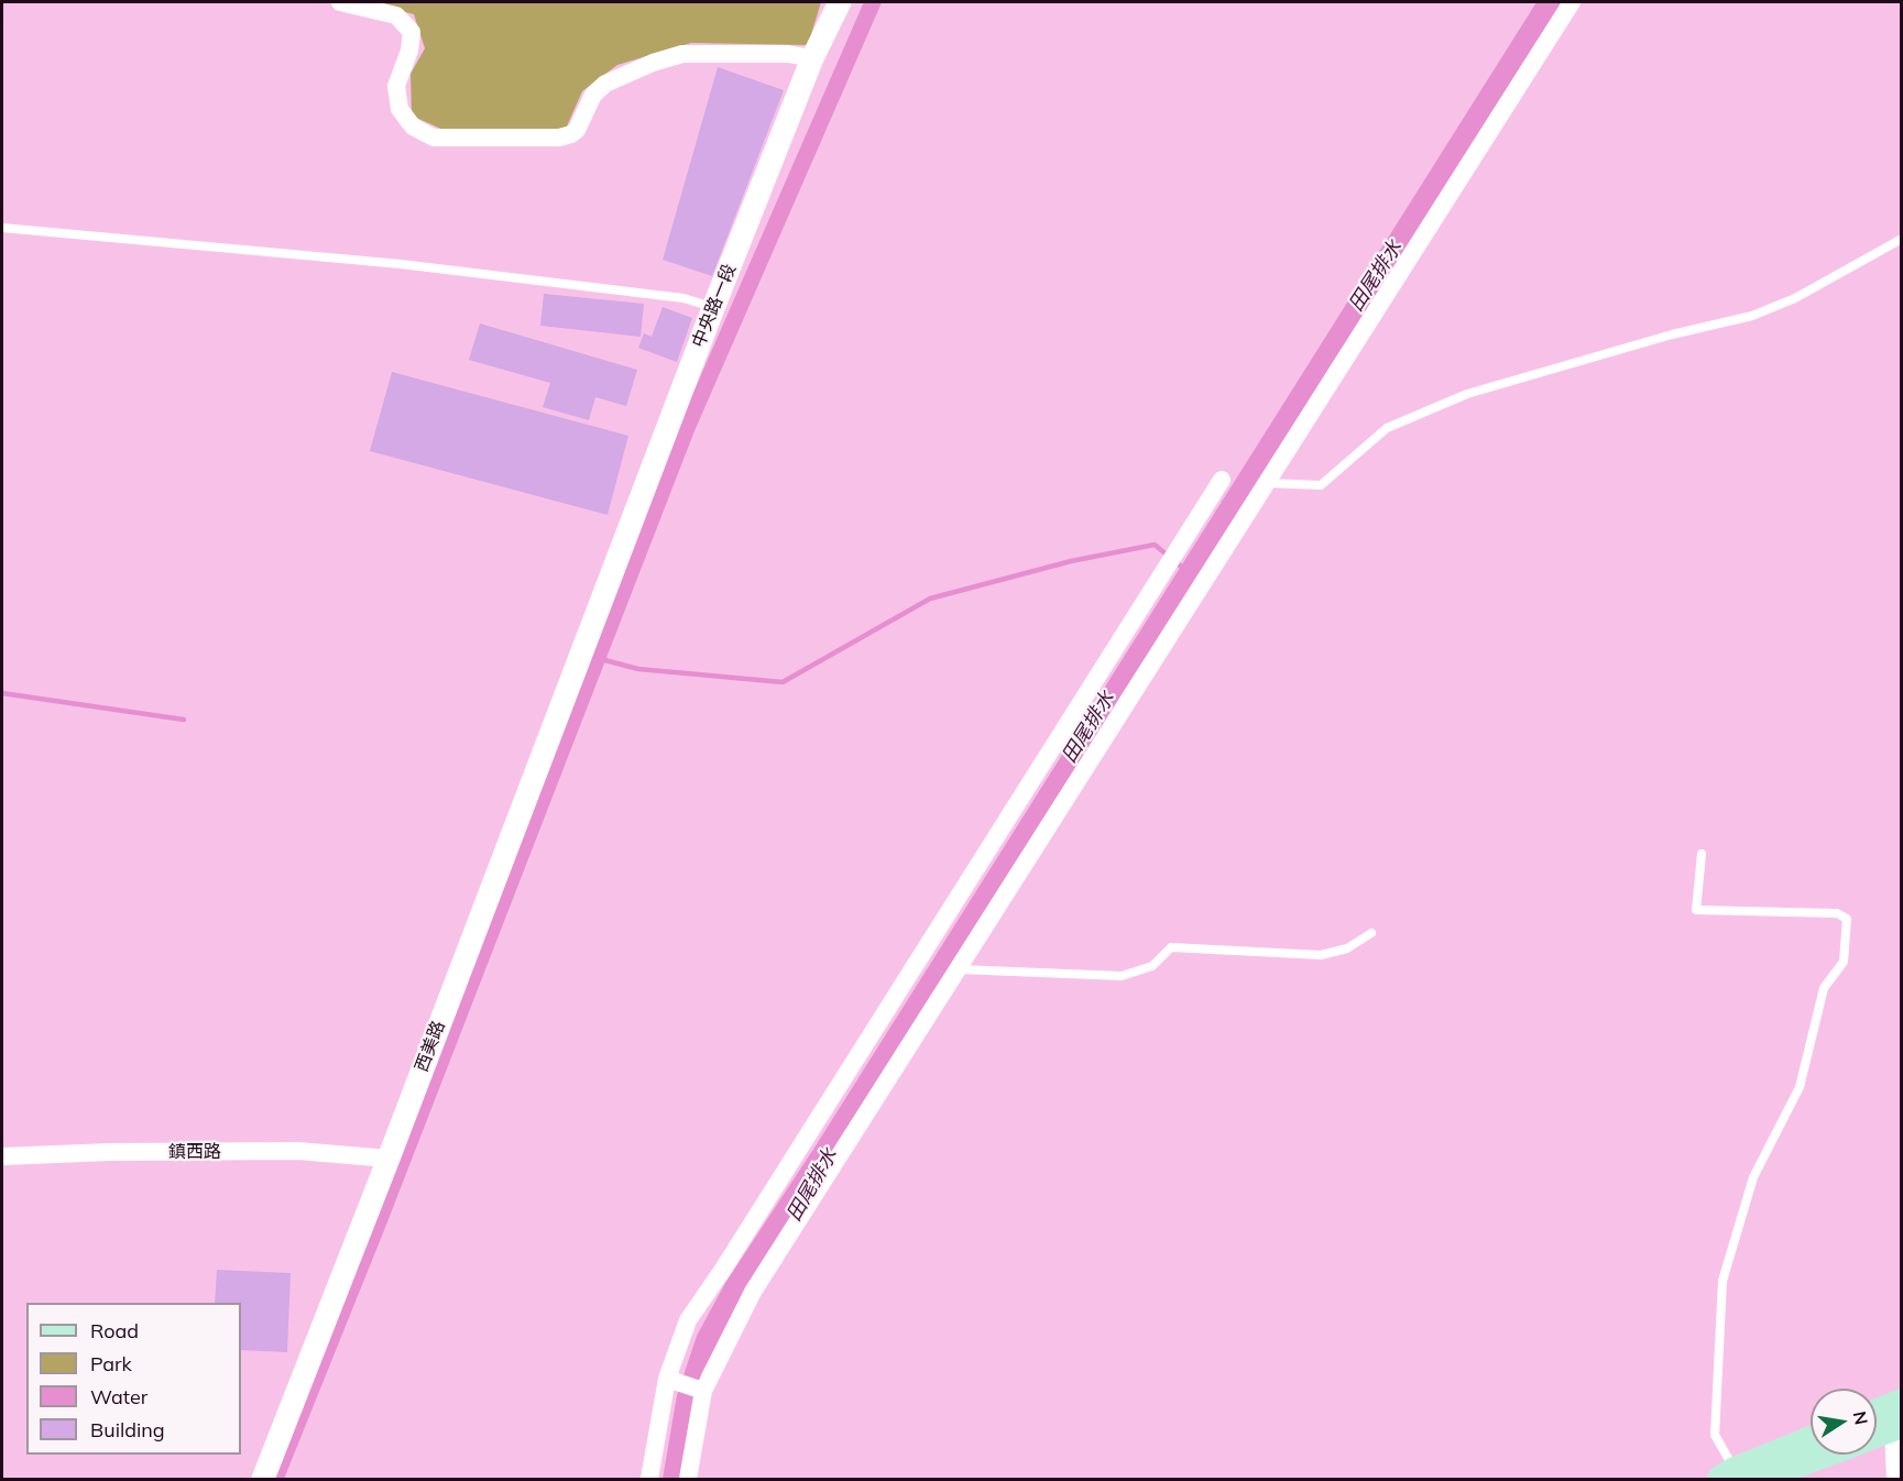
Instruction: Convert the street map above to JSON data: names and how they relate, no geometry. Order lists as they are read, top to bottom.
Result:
{
  "streets": {
    "street": ["中央路一段", "西美路", "鎮西路"]
  },
  "crossings": [
    ["中央路一段", "西美路"],
    ["西美路", "鎮西路"]
  ],
  "water": ["田尾排水"],
  "legend": [
    "Road",
    "Park",
    "Water",
    "Building"
  ],
  "north": "right"
}
